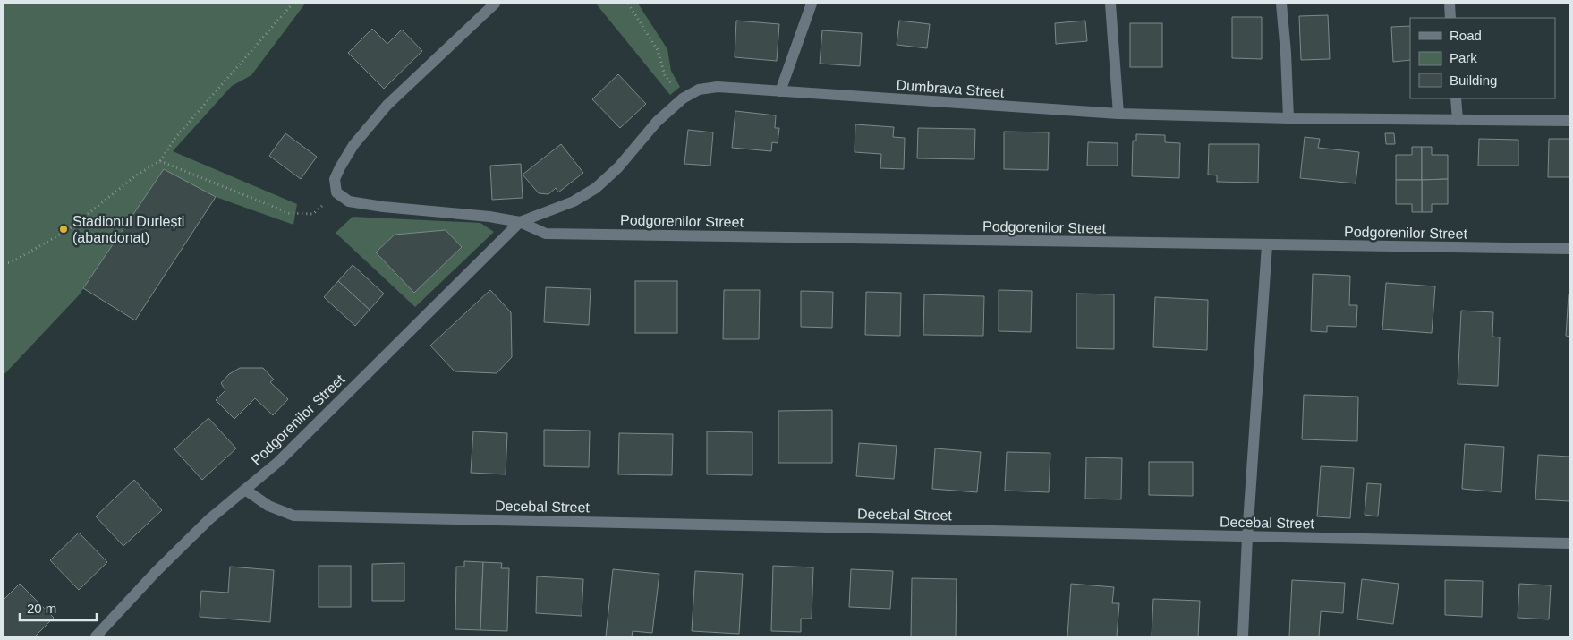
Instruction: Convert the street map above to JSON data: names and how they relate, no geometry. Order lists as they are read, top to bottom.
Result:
{
  "streets": {
    "street": ["Dumbrava Street", "Podgorenilor Street", "Decebal Street"]
  },
  "crossings": [
    ["Dumbrava Street", "Podgorenilor Street"],
    ["Podgorenilor Street", "Decebal Street"]
  ],
  "places": ["Stadionul Durlești (abandonat)"],
  "legend": ["Road", "Park", "Building"],
  "scale_bar": "20 m"
}
